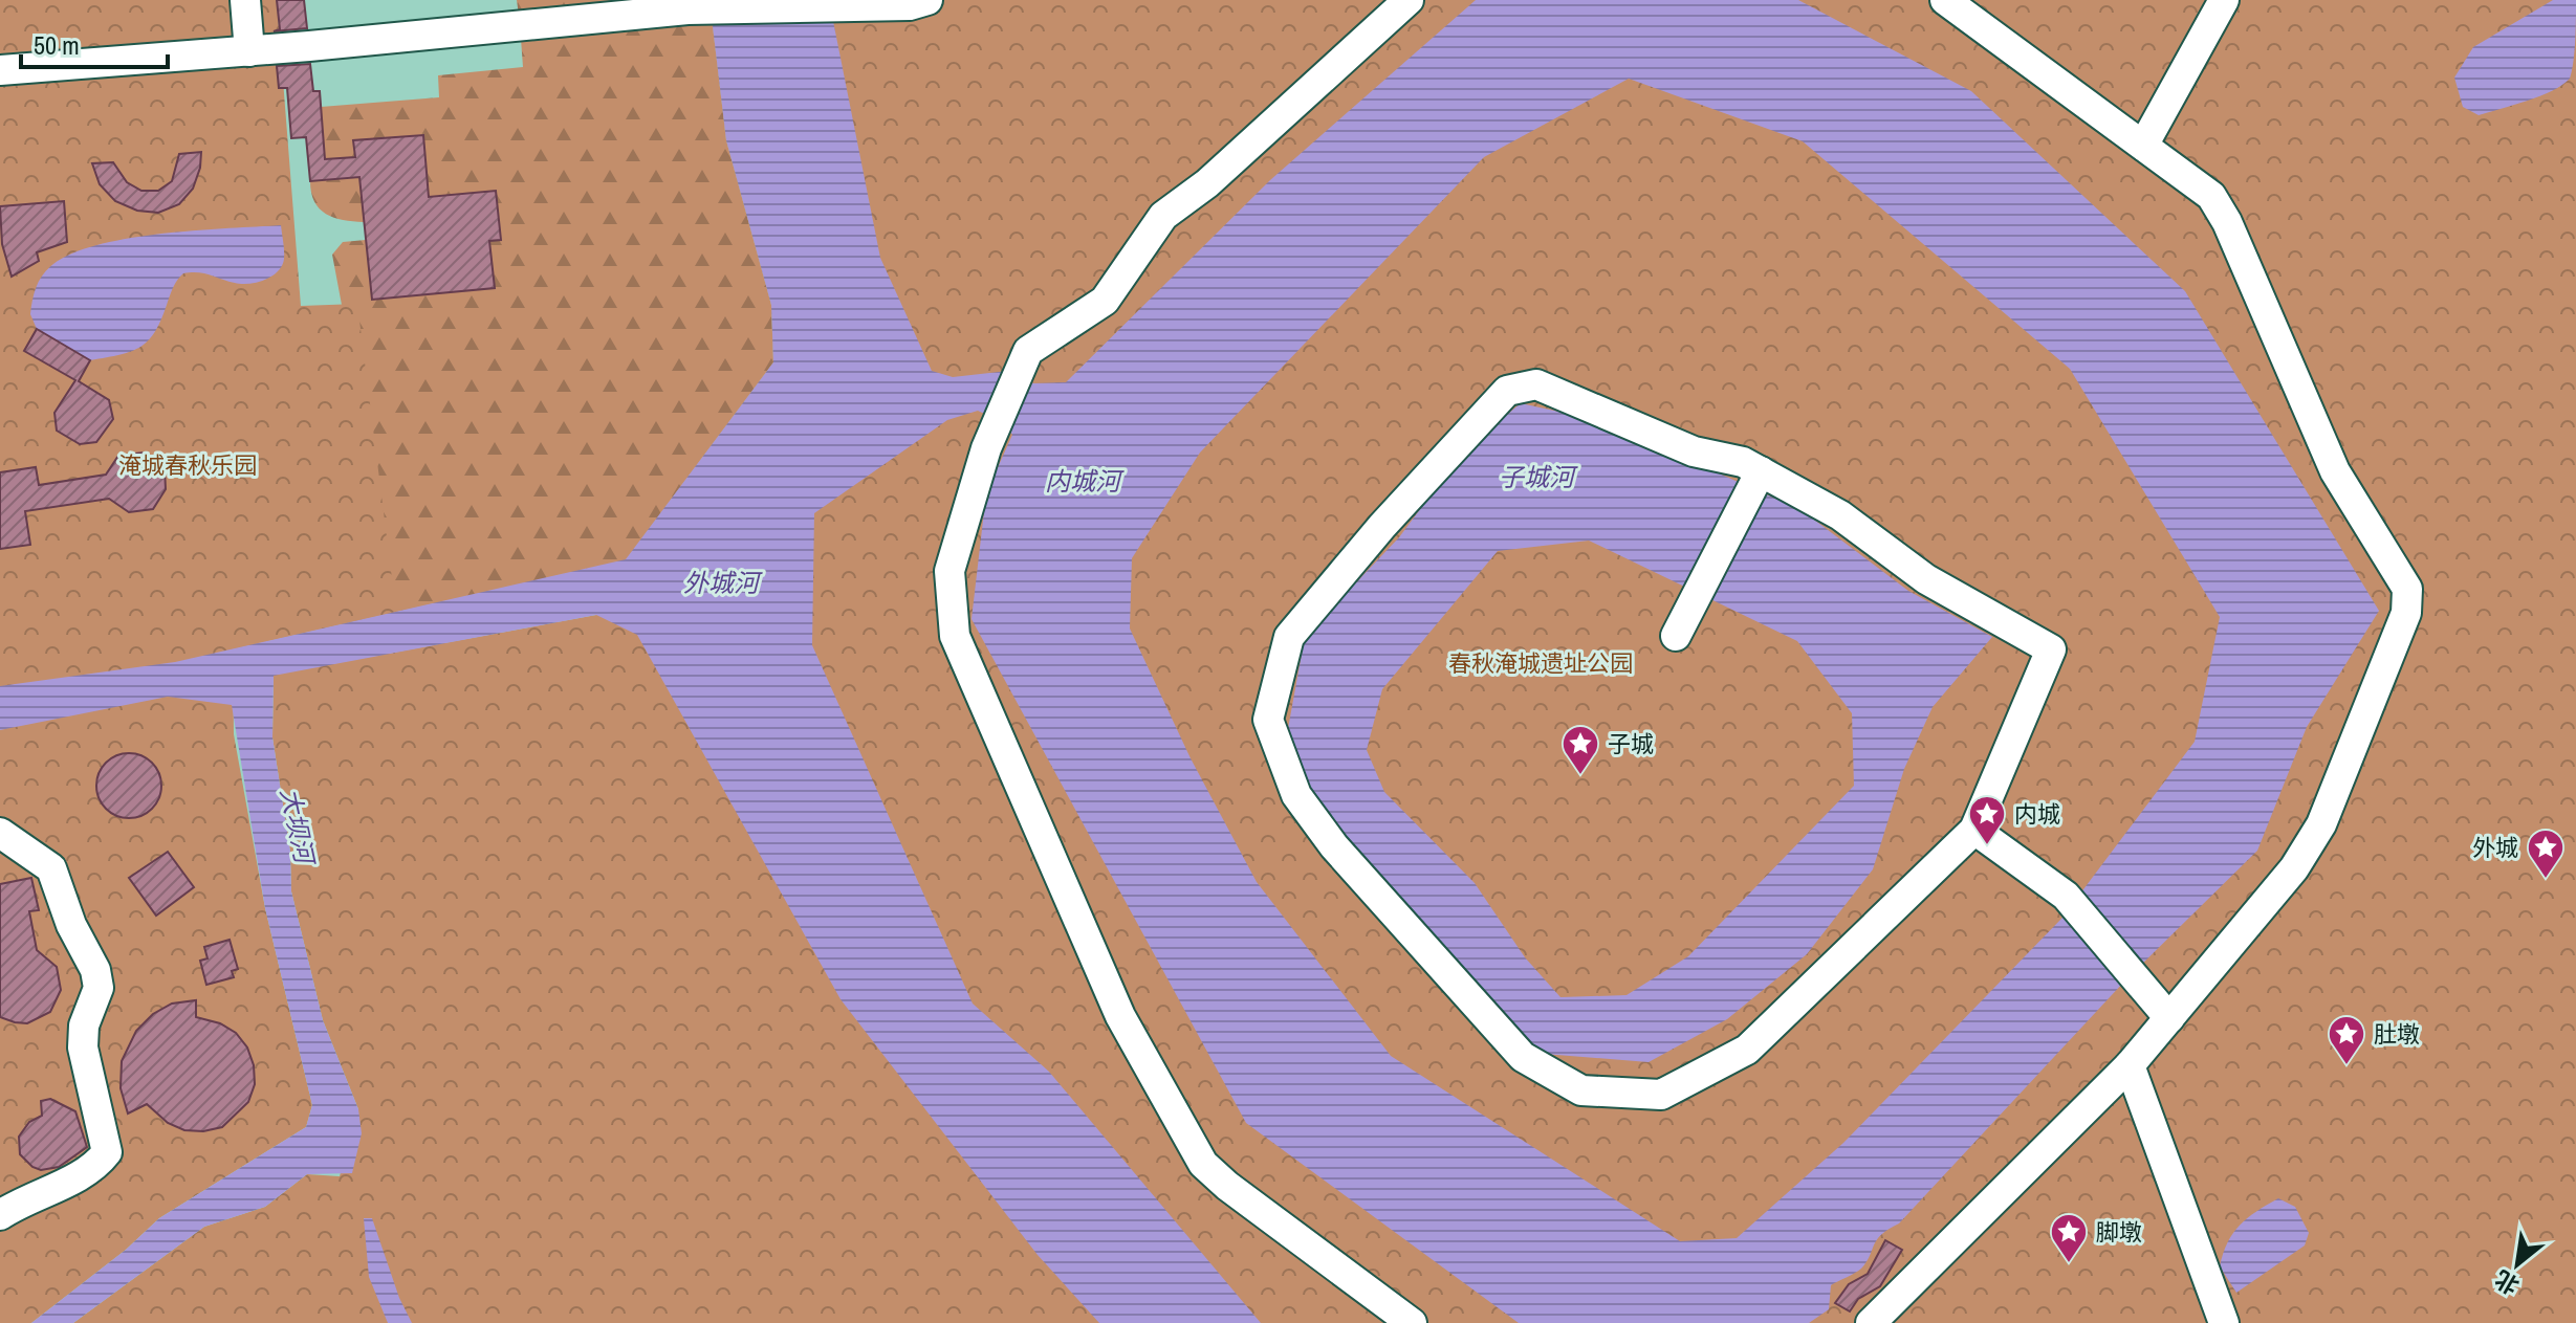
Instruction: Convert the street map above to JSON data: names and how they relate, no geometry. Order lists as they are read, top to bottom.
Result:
{
  "water": [
    "子城河",
    "内城河",
    "外城河",
    "大坝河"
  ],
  "parks": ["淹城春秋乐园", "春秋淹城遗址公园"],
  "places": {
    "place": [
      "子城",
      "内城",
      "外城",
      "肚墩",
      "脚墩"
    ]
  },
  "scale_bar": "50 m",
  "north": "bottom left"
}
